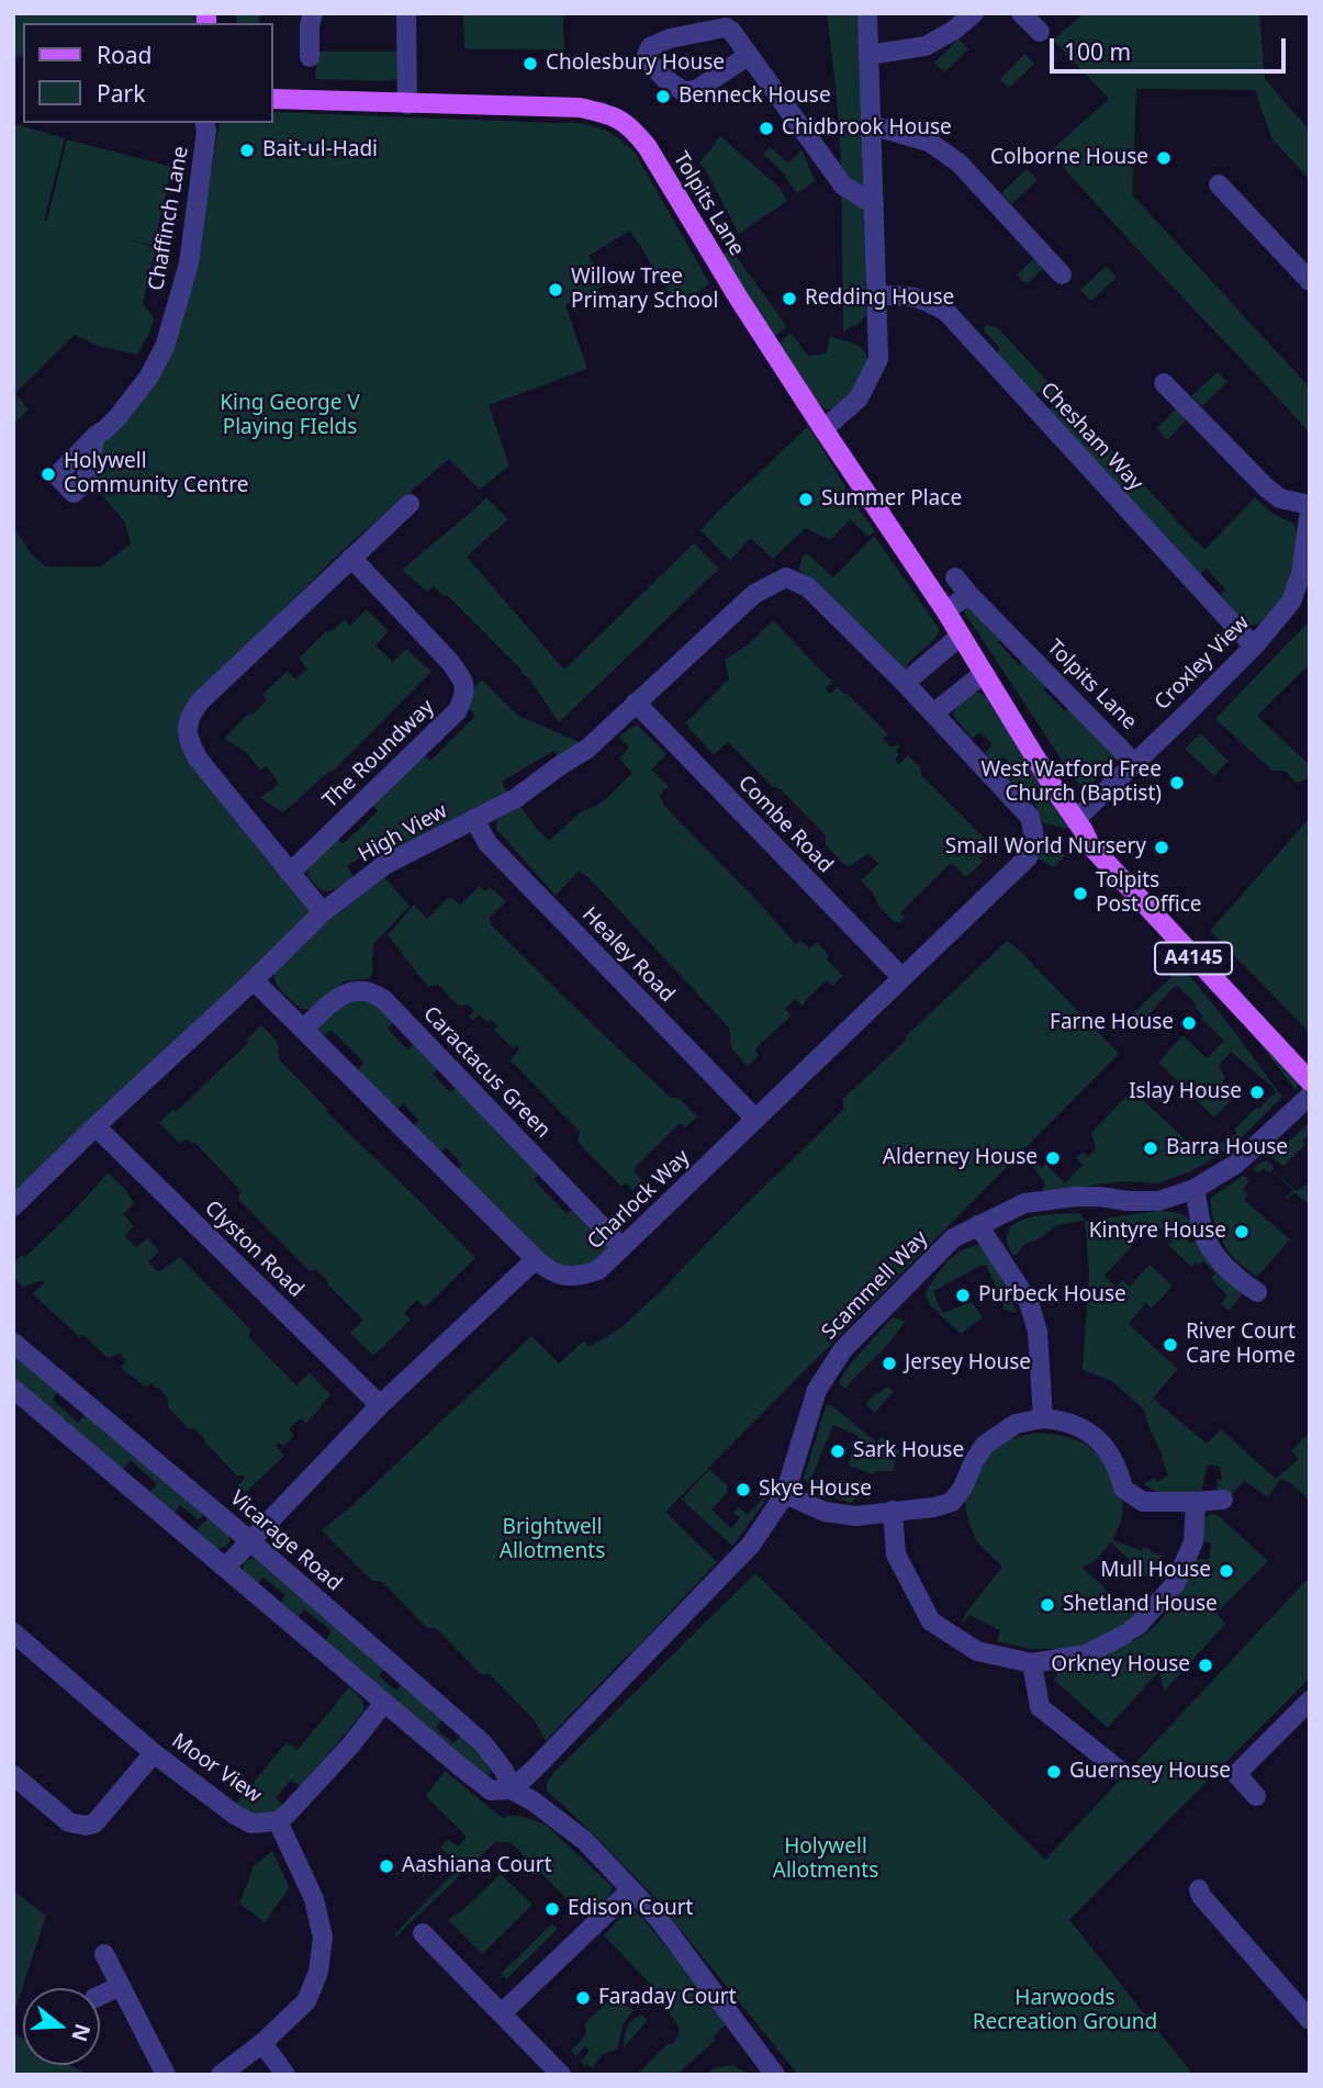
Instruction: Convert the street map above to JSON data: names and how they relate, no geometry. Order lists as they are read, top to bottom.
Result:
{
  "streets": {
    "main road": ["Tolpits Lane", "A4145"],
    "street": [
      "Chaffinch Lane",
      "Chesham Way",
      "Croxley View",
      "The Roundway",
      "Combe Road",
      "High View",
      "Healey Road",
      "Caractacus Green",
      "Charlock Way",
      "Clyston Road",
      "Scammell Way",
      "Vicarage Road",
      "Moor View"
    ]
  },
  "crossings": [
    ["Tolpits Lane", "Croxley View"],
    ["Chesham Way", "Croxley View"],
    ["Combe Road", "High View"],
    ["Combe Road", "Charlock Way"],
    ["High View", "Healey Road"],
    ["High View", "Clyston Road"],
    ["Healey Road", "Charlock Way"],
    ["Caractacus Green", "Charlock Way"],
    ["Scammell Way", "Vicarage Road"],
    ["Vicarage Road", "Moor View"]
  ],
  "parks": [
    "King George V Playing FIelds",
    "Brightwell Allotments",
    "Holywell Allotments",
    "Harwoods Recreation Ground"
  ],
  "places": [
    "Cholesbury House",
    "Benneck House",
    "Chidbrook House",
    "Bait-ul-Hadi",
    "Colborne House",
    "Willow Tree Primary School",
    "Redding House",
    "Holywell Community Centre",
    "Summer Place",
    "West Watford Free Church (Baptist)",
    "Small World Nursery",
    "Tolpits Post Office",
    "Farne House",
    "Islay House",
    "Barra House",
    "Alderney House",
    "Kintyre House",
    "Purbeck House",
    "River Court Care Home",
    "Jersey House",
    "Sark House",
    "Skye House",
    "Mull House",
    "Shetland House",
    "Orkney House",
    "Guernsey House",
    "Aashiana Court",
    "Edison Court",
    "Faraday Court"
  ],
  "legend": ["Road", "Park"],
  "scale_bar": "100 m",
  "north": "right"
}
